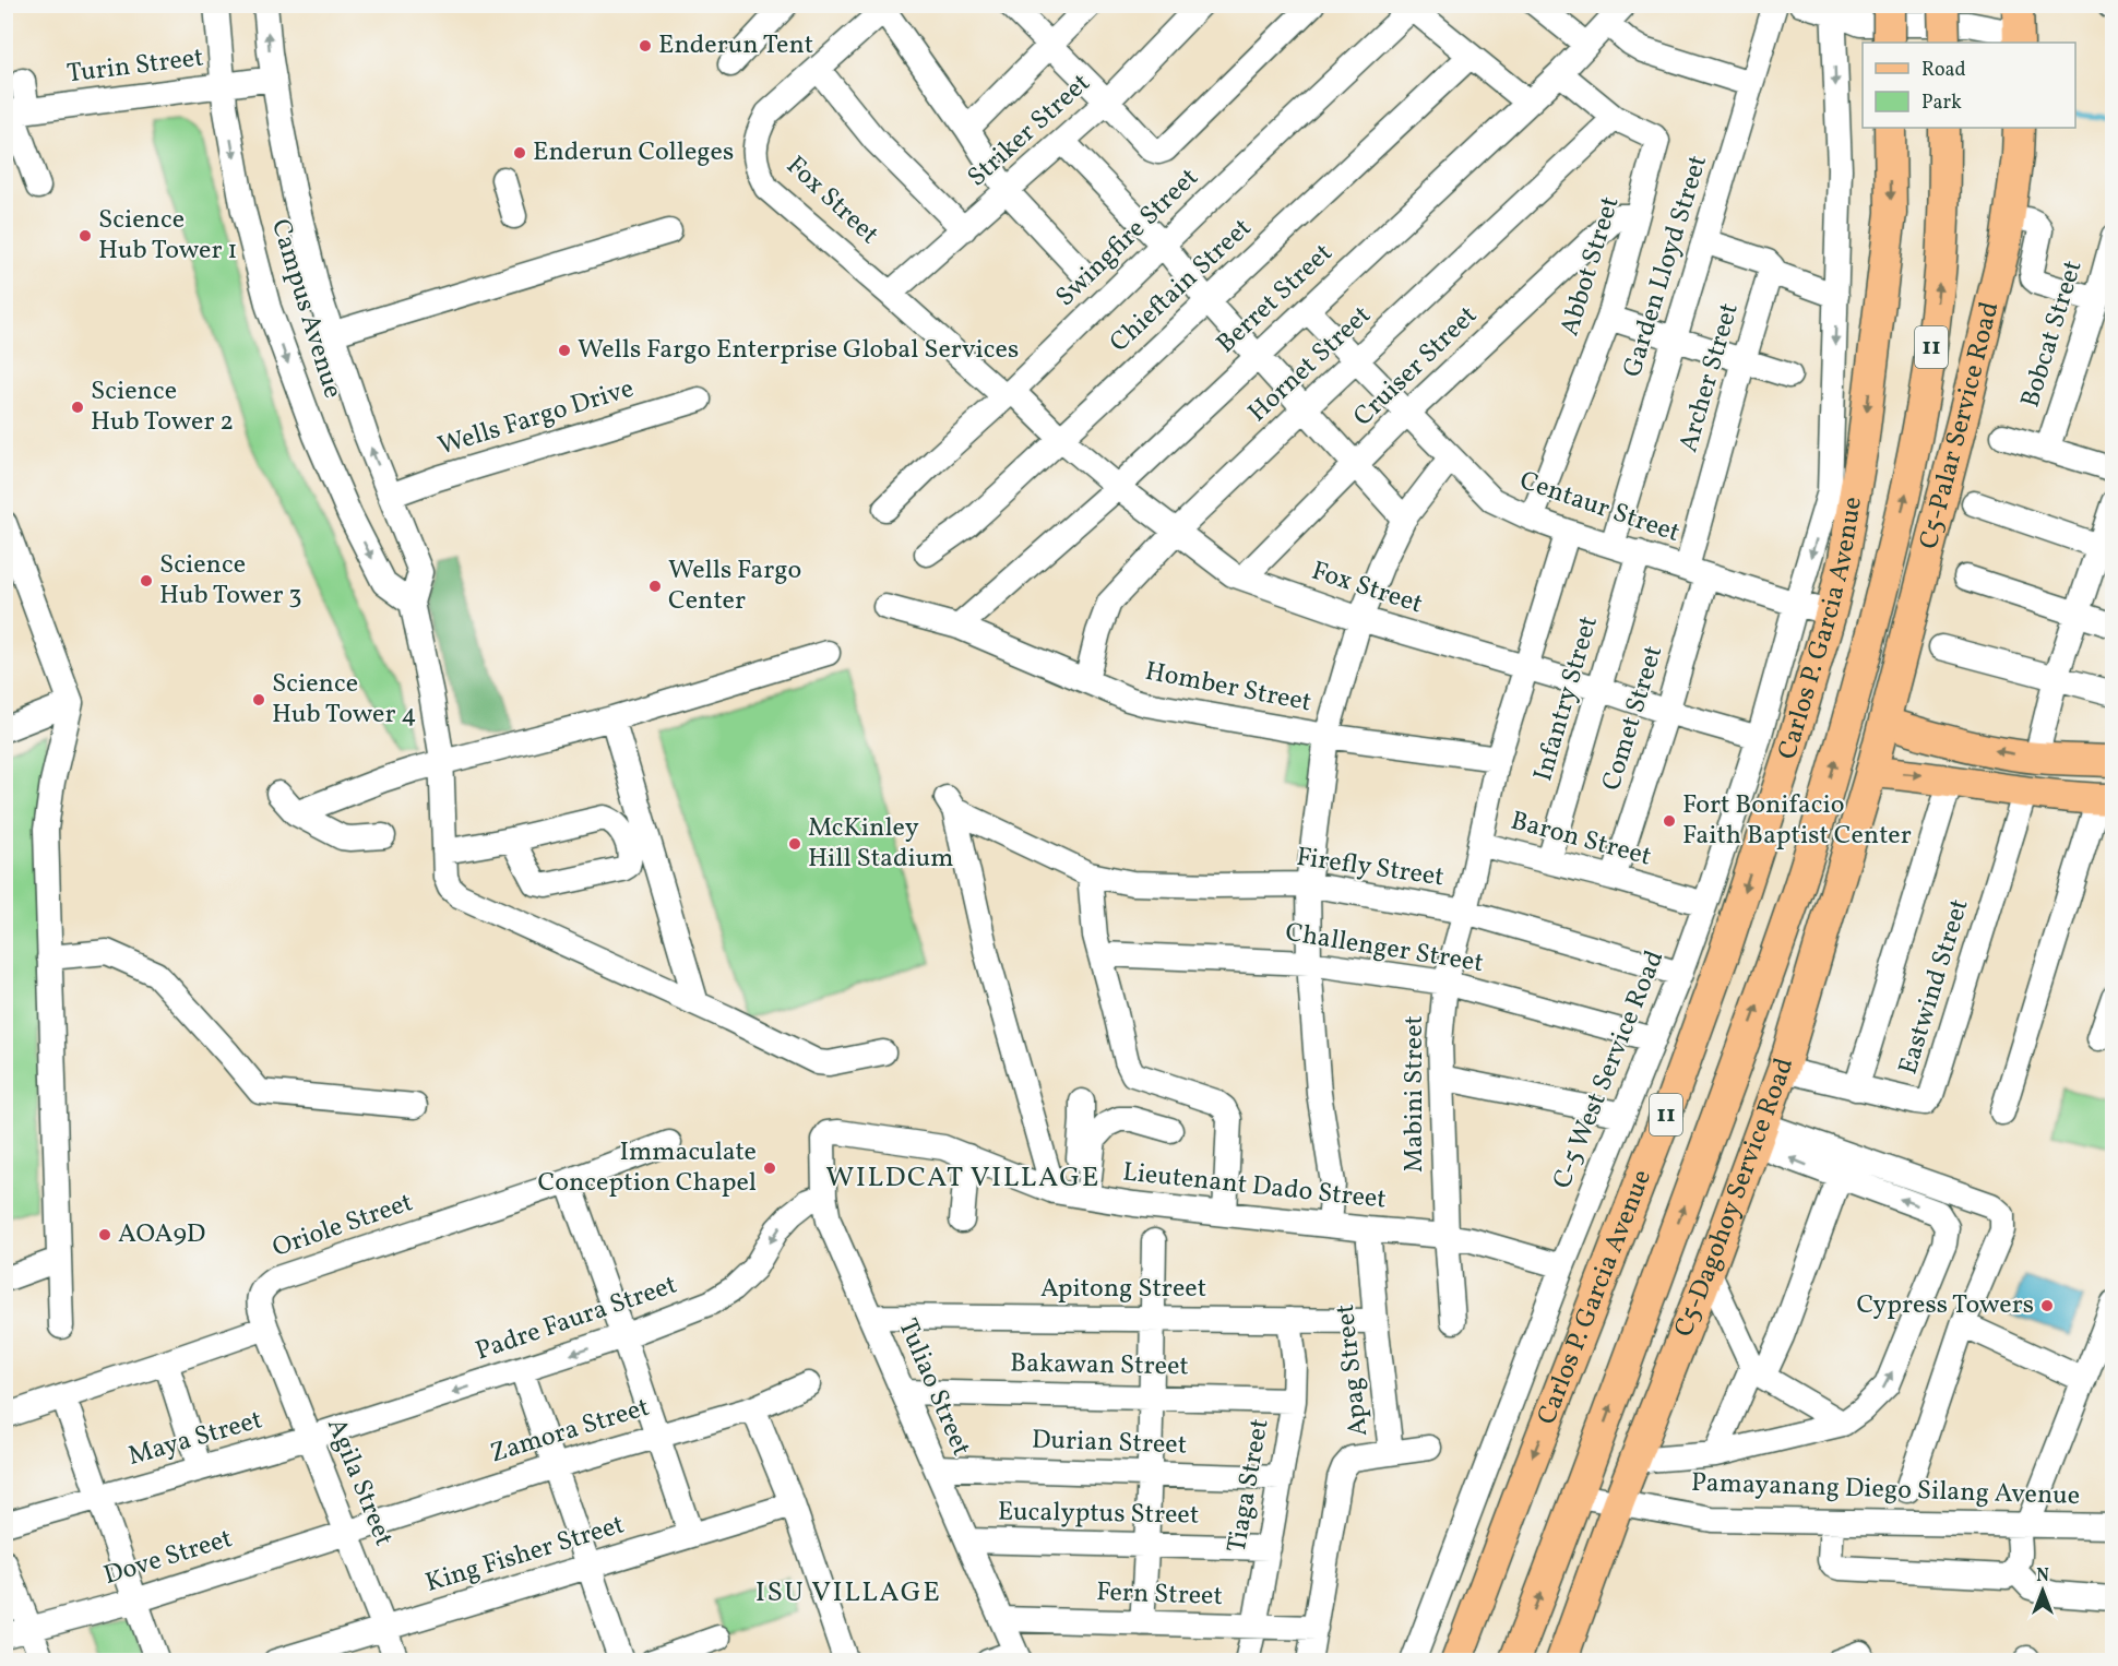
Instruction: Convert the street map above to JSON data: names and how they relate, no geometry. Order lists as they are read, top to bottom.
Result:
{
  "streets": {
    "main road": [
      "11",
      "C5-Palar Service Road",
      "Carlos P. Garcia Avenue",
      "C5-Dagohoy Service Road"
    ],
    "street": [
      "Turin Street",
      "Striker Street",
      "Fox Street",
      "Swingfire Street",
      "Abbot Street",
      "Garden Lloyd Street",
      "Chieftain Street",
      "Berret Street",
      "Campus Avenue",
      "Bobcat Street",
      "Hornet Street",
      "Cruiser Street",
      "Archer Street",
      "Wells Fargo Drive",
      "Centaur Street",
      "Homber Street",
      "Infantry Street",
      "Comet Street",
      "Baron Street",
      "Firefly Street",
      "Challenger Street",
      "Eastwind Street",
      "C-5 West Service Road",
      "Mabini Street",
      "Lieutenant Dado Street",
      "Oriole Street",
      "Apitong Street",
      "Padre Faura Street",
      "Bakawan Street",
      "Apag Street",
      "Tuliao Street",
      "Zamora Street",
      "Maya Street",
      "Durian Street",
      "Agila Street",
      "Tiaga Street",
      "Pamayanang Diego Silang Avenue",
      "Eucalyptus Street",
      "King Fisher Street",
      "Dove Street",
      "Fern Street"
    ]
  },
  "crossings": [
    ["Turin Street", "Campus Avenue"],
    ["Striker Street", "Fox Street"],
    ["Fox Street", "Swingfire Street"],
    ["Fox Street", "Chieftain Street"],
    ["Fox Street", "Berret Street"],
    ["Fox Street", "Hornet Street"],
    ["Fox Street", "Cruiser Street"],
    ["Fox Street", "Infantry Street"],
    ["Fox Street", "Comet Street"],
    ["Fox Street", "C-5 West Service Road"],
    ["Abbot Street", "Berret Street"],
    ["Abbot Street", "Hornet Street"],
    ["Abbot Street", "Cruiser Street"],
    ["Abbot Street", "Centaur Street"],
    ["Garden Lloyd Street", "Centaur Street"],
    ["Berret Street", "Centaur Street"],
    ["Berret Street", "Homber Street"],
    ["Campus Avenue", "Wells Fargo Drive"],
    ["Hornet Street", "Centaur Street"],
    ["Hornet Street", "Homber Street"],
    ["Cruiser Street", "Centaur Street"],
    ["Archer Street", "Centaur Street"],
    ["Archer Street", "Comet Street"],
    ["C5-Palar Service Road", "C5-Dagohoy Service Road"],
    ["Centaur Street", "Carlos P. Garcia Avenue"],
    ["Centaur Street", "Infantry Street"],
    ["Centaur Street", "Comet Street"],
    ["Centaur Street", "C-5 West Service Road"],
    ["Carlos P. Garcia Avenue", "Pamayanang Diego Silang Avenue"],
    ["Infantry Street", "Baron Street"],
    ["Comet Street", "Baron Street"],
    ["Baron Street", "C-5 West Service Road"],
    ["Firefly Street", "C-5 West Service Road"],
    ["Firefly Street", "Lieutenant Dado Street"],
    ["Challenger Street", "C-5 West Service Road"],
    ["Challenger Street", "Mabini Street"],
    ["Eastwind Street", "C5-Dagohoy Service Road"],
    ["C-5 West Service Road", "Lieutenant Dado Street"],
    ["Mabini Street", "Lieutenant Dado Street"],
    ["Lieutenant Dado Street", "Apag Street"],
    ["Lieutenant Dado Street", "Tuliao Street"],
    ["C5-Dagohoy Service Road", "Pamayanang Diego Silang Avenue"],
    ["Oriole Street", "Agila Street"],
    ["Apitong Street", "Apag Street"],
    ["Apitong Street", "Tuliao Street"],
    ["Apitong Street", "Tiaga Street"],
    ["Padre Faura Street", "Tuliao Street"],
    ["Padre Faura Street", "Maya Street"],
    ["Padre Faura Street", "Agila Street"],
    ["Bakawan Street", "Tuliao Street"],
    ["Bakawan Street", "Tiaga Street"],
    ["Apag Street", "Fern Street"],
    ["Tuliao Street", "Durian Street"],
    ["Tuliao Street", "Eucalyptus Street"],
    ["Tuliao Street", "Fern Street"],
    ["Zamora Street", "Agila Street"],
    ["Zamora Street", "Dove Street"],
    ["Maya Street", "Agila Street"],
    ["Durian Street", "Tiaga Street"],
    ["Agila Street", "King Fisher Street"],
    ["Agila Street", "Dove Street"],
    ["Tiaga Street", "Eucalyptus Street"],
    ["Tiaga Street", "Fern Street"]
  ],
  "one_way": ["Padre Faura Street"],
  "districts": ["WILDCAT VILLAGE", "ISU VILLAGE"],
  "places": [
    "Enderun Tent",
    "Enderun Colleges",
    "Science Hub Tower 1",
    "Wells Fargo Enterprise Global Services",
    "Science Hub Tower 2",
    "Science Hub Tower 3",
    "Wells Fargo Center",
    "Science Hub Tower 4",
    "Fort Bonifacio Faith Baptist Center",
    "McKinley Hill Stadium",
    "Immaculate Conception Chapel",
    "AOA9D",
    "Cypress Towers"
  ],
  "legend": ["Road", "Park"],
  "north": "top"
}
